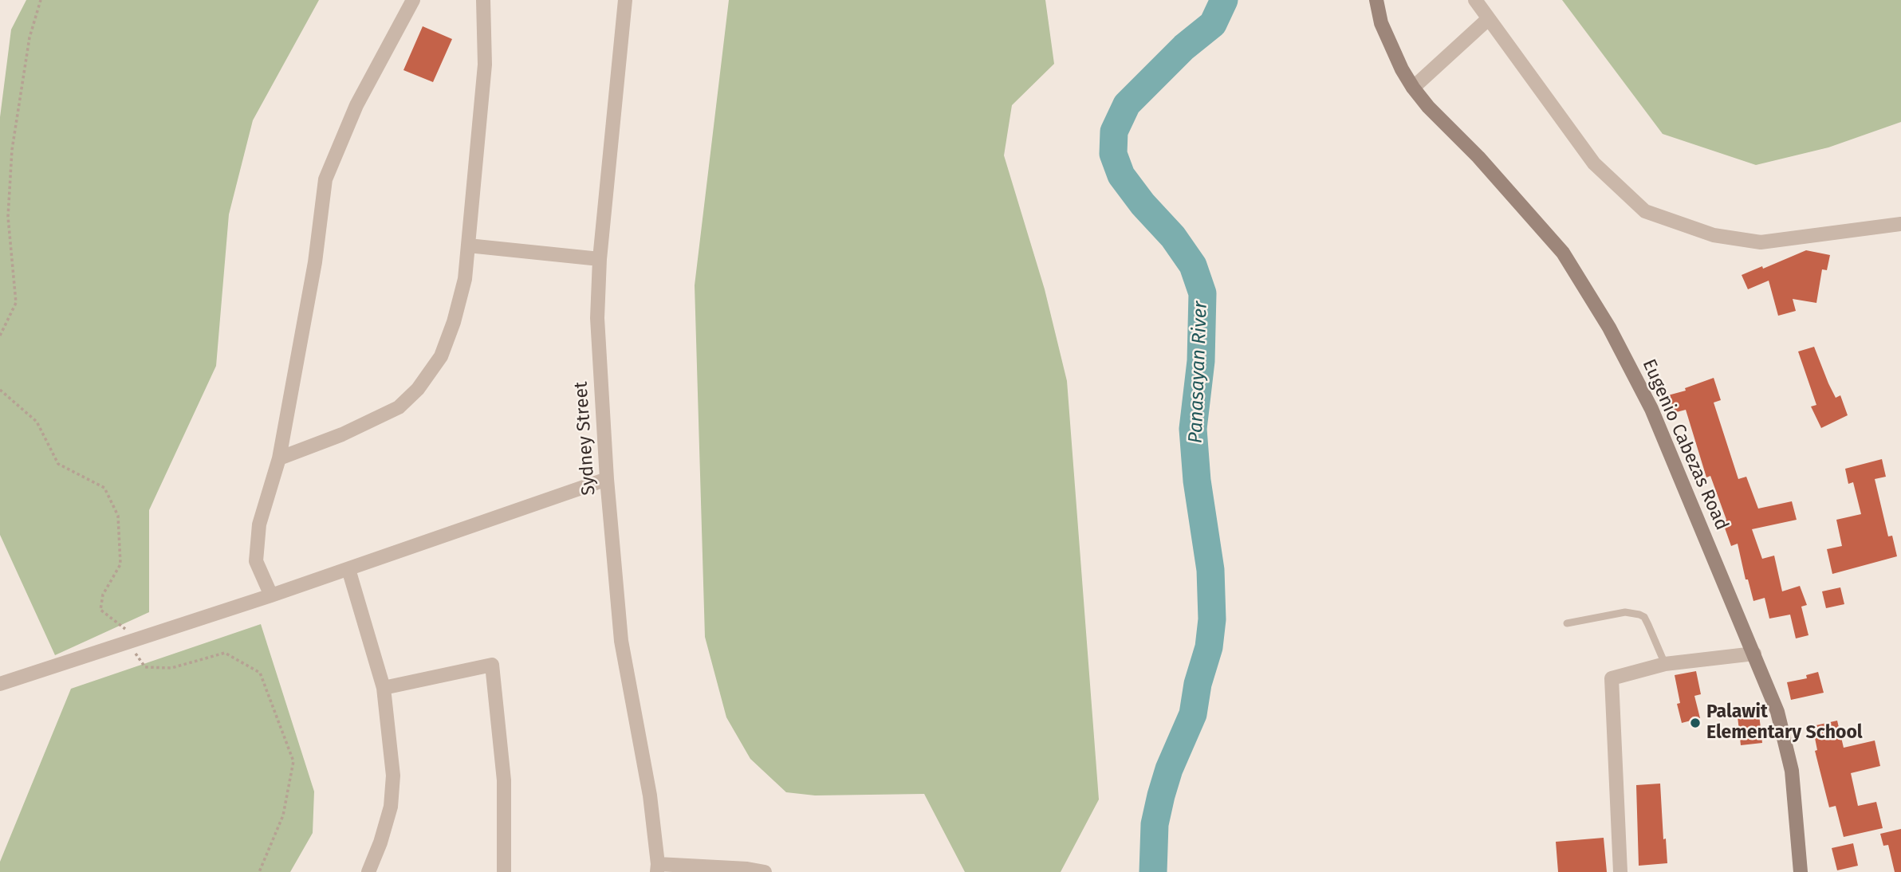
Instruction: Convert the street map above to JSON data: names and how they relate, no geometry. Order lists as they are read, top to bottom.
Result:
{
  "streets": {
    "street": ["Sydney Street", "Eugenio Cabezas Road"]
  },
  "water": ["Panasayan River"],
  "places": ["Palawit Elementary School"]
}
